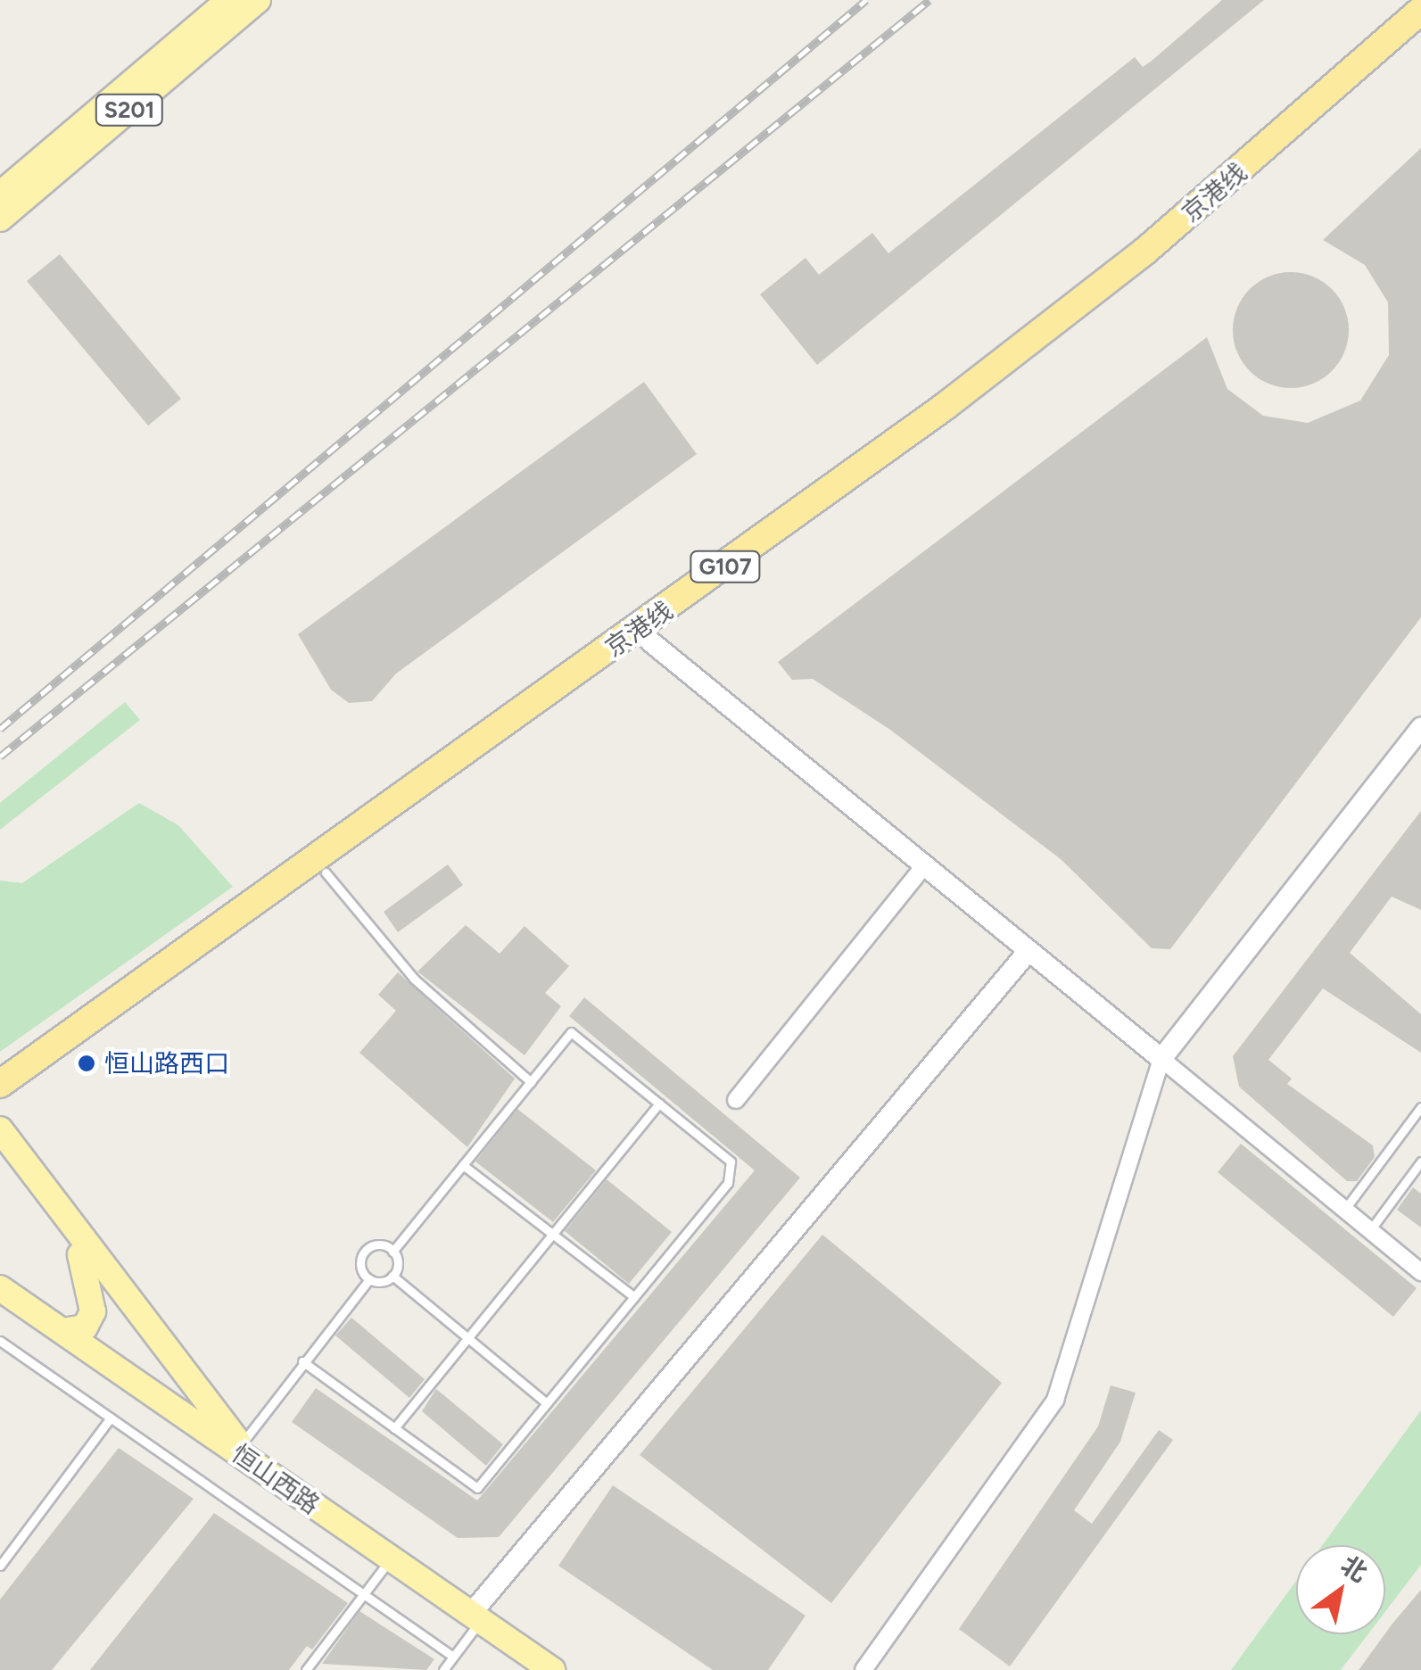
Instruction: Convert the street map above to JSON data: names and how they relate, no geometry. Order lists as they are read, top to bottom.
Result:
{
  "streets": {
    "highway": ["京港线", "G107"],
    "main road": ["S201", "恒山西路"]
  },
  "places": ["恒山路西口"],
  "north": "top right"
}
